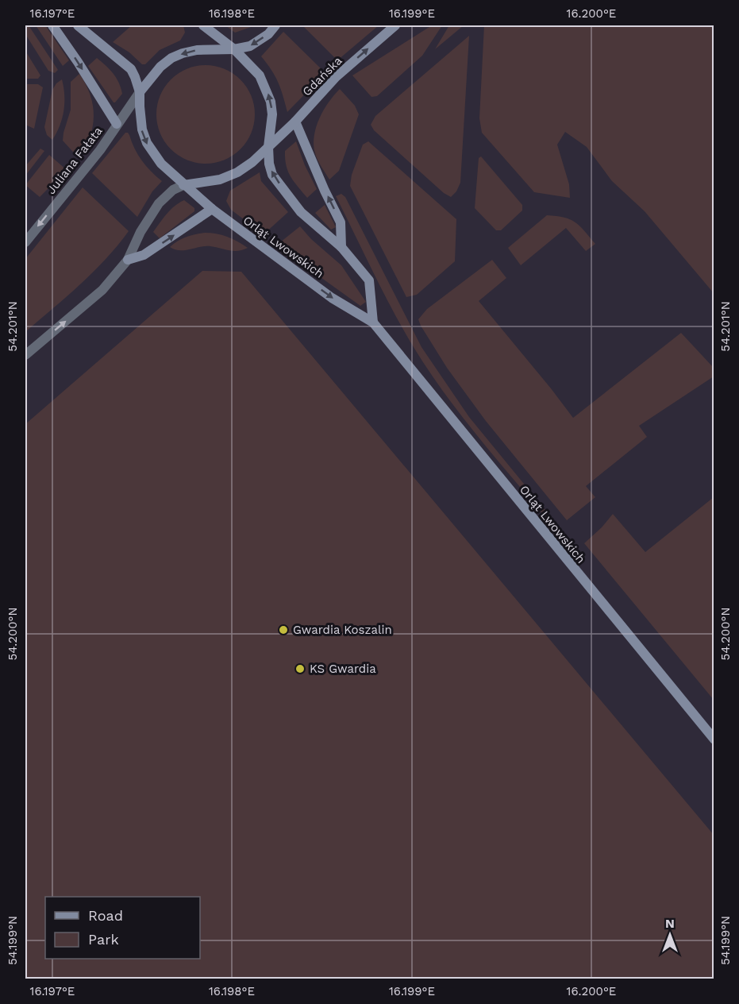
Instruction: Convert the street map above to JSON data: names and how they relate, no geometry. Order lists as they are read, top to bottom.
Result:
{
  "streets": {
    "main road": ["Gdańska", "Orląt Lwowskich"],
    "street": ["Juliana Fałata"]
  },
  "crossings": [
    ["Gdańska", "Juliana Fałata"],
    ["Gdańska", "Orląt Lwowskich"],
    ["Juliana Fałata", "Orląt Lwowskich"]
  ],
  "one_way": ["Gdańska"],
  "places": ["Gwardia Koszalin", "KS Gwardia"],
  "legend": ["Road", "Park"],
  "north": "top",
  "coordinates": [
    "16.197°E",
    "16.198°E",
    "16.199°E",
    "16.200°E",
    "54.201°N",
    "54.200°N",
    "54.199°N"
  ]
}
